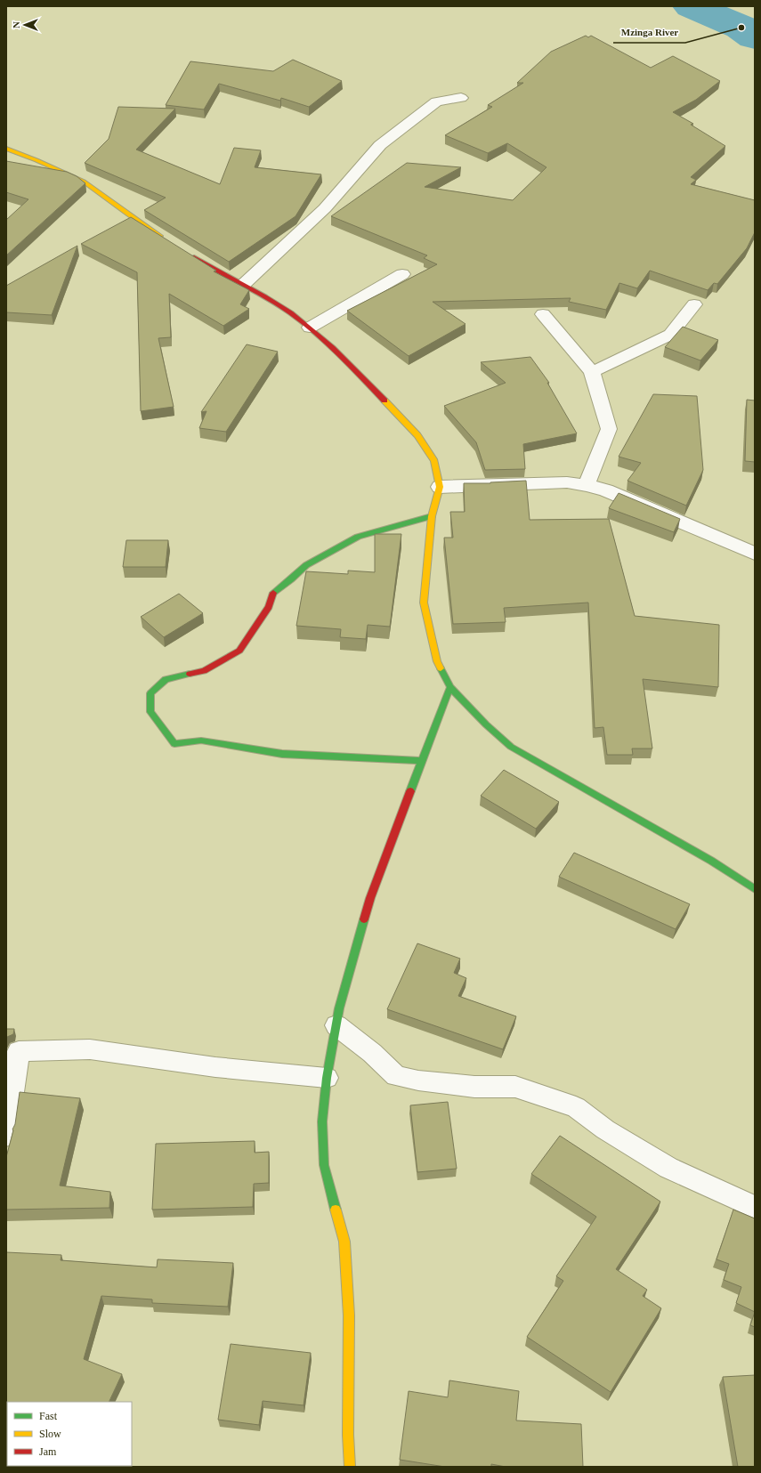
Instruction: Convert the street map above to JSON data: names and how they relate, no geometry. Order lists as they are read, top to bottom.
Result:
{
  "places": ["Mzinga River"],
  "legend": ["Fast", "Slow", "Jam"],
  "north": "left"
}
